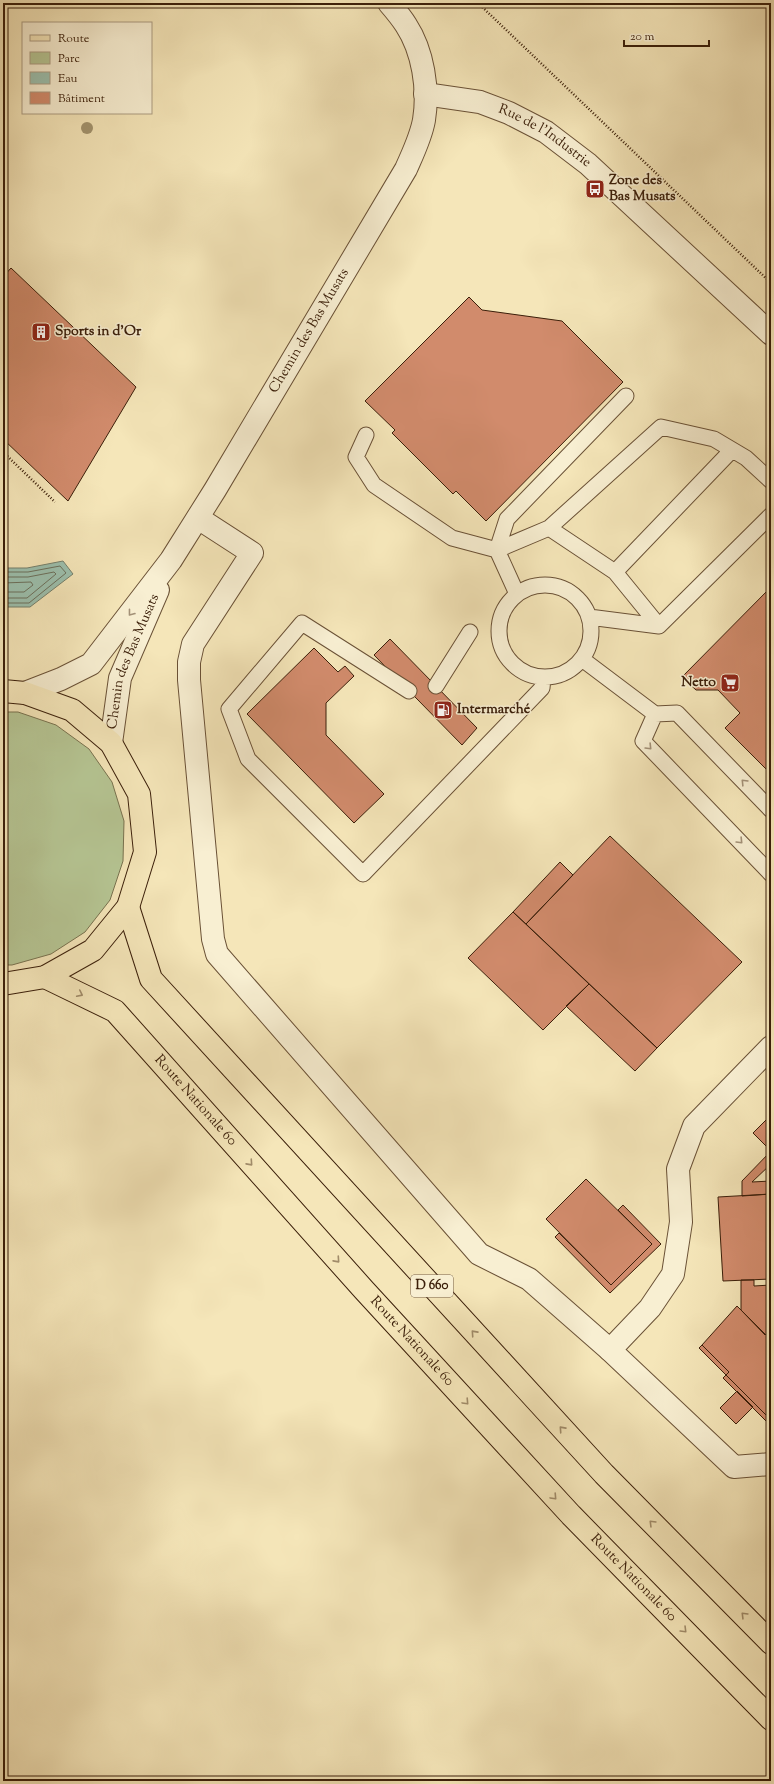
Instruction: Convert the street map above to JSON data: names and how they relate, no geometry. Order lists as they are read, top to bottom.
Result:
{
  "streets": {
    "main road": ["Route Nationale 60", "D 660"],
    "street": ["Rue de l'Industrie", "Chemin des Bas Musats"]
  },
  "crossings": [
    ["Rue de l'Industrie", "Chemin des Bas Musats"]
  ],
  "places": {
    "bus stop": ["Zone des Bas Musats"],
    "building": ["Sports in d’Or"],
    "supermarket": ["Netto"],
    "fuel station": ["Intermarché"]
  },
  "legend": [
    "Route",
    "Parc",
    "Eau",
    "Bâtiment"
  ],
  "scale_bar": "20 m"
}
